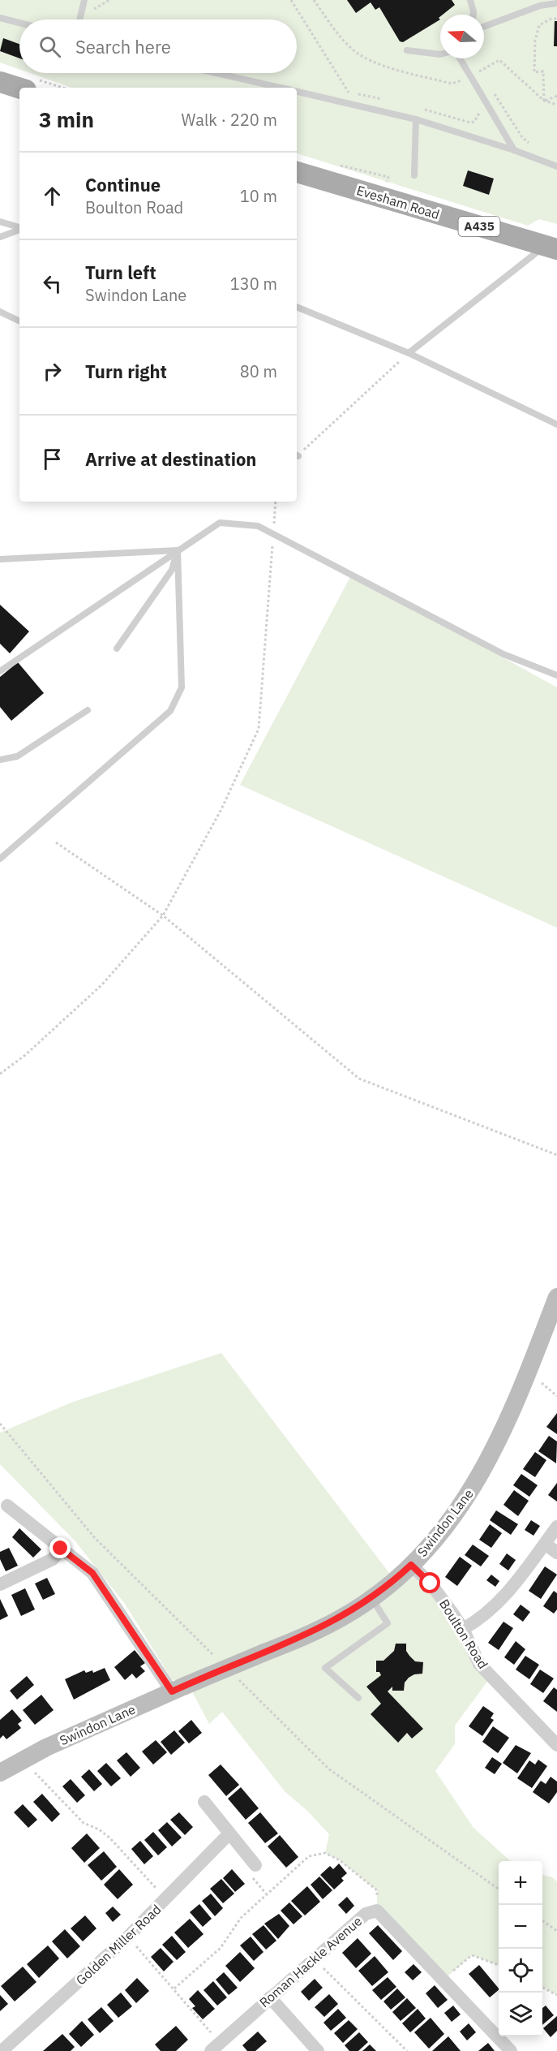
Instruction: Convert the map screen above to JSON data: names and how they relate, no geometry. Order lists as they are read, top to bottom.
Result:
{
  "streets": {
    "main road": ["Evesham Road", "A435"],
    "street": [
      "Swindon Lane",
      "Boulton Road",
      "Golden Miller Road",
      "Roman Hackle Avenue"
    ]
  },
  "crossings": [
    ["Swindon Lane", "Boulton Road"]
  ],
  "north": "left",
  "page": {
    "search": "Search here",
    "heading": ["3 min", "Walk · 220 m"],
    "list": [
      ["Continue", "Boulton Road", "10 m"],
      ["Turn left", "Swindon Lane", "130 m"],
      ["Turn right", "80 m"],
      "Arrive at destination"
    ],
    "map_buttons": ["+", "−"]
  }
}
